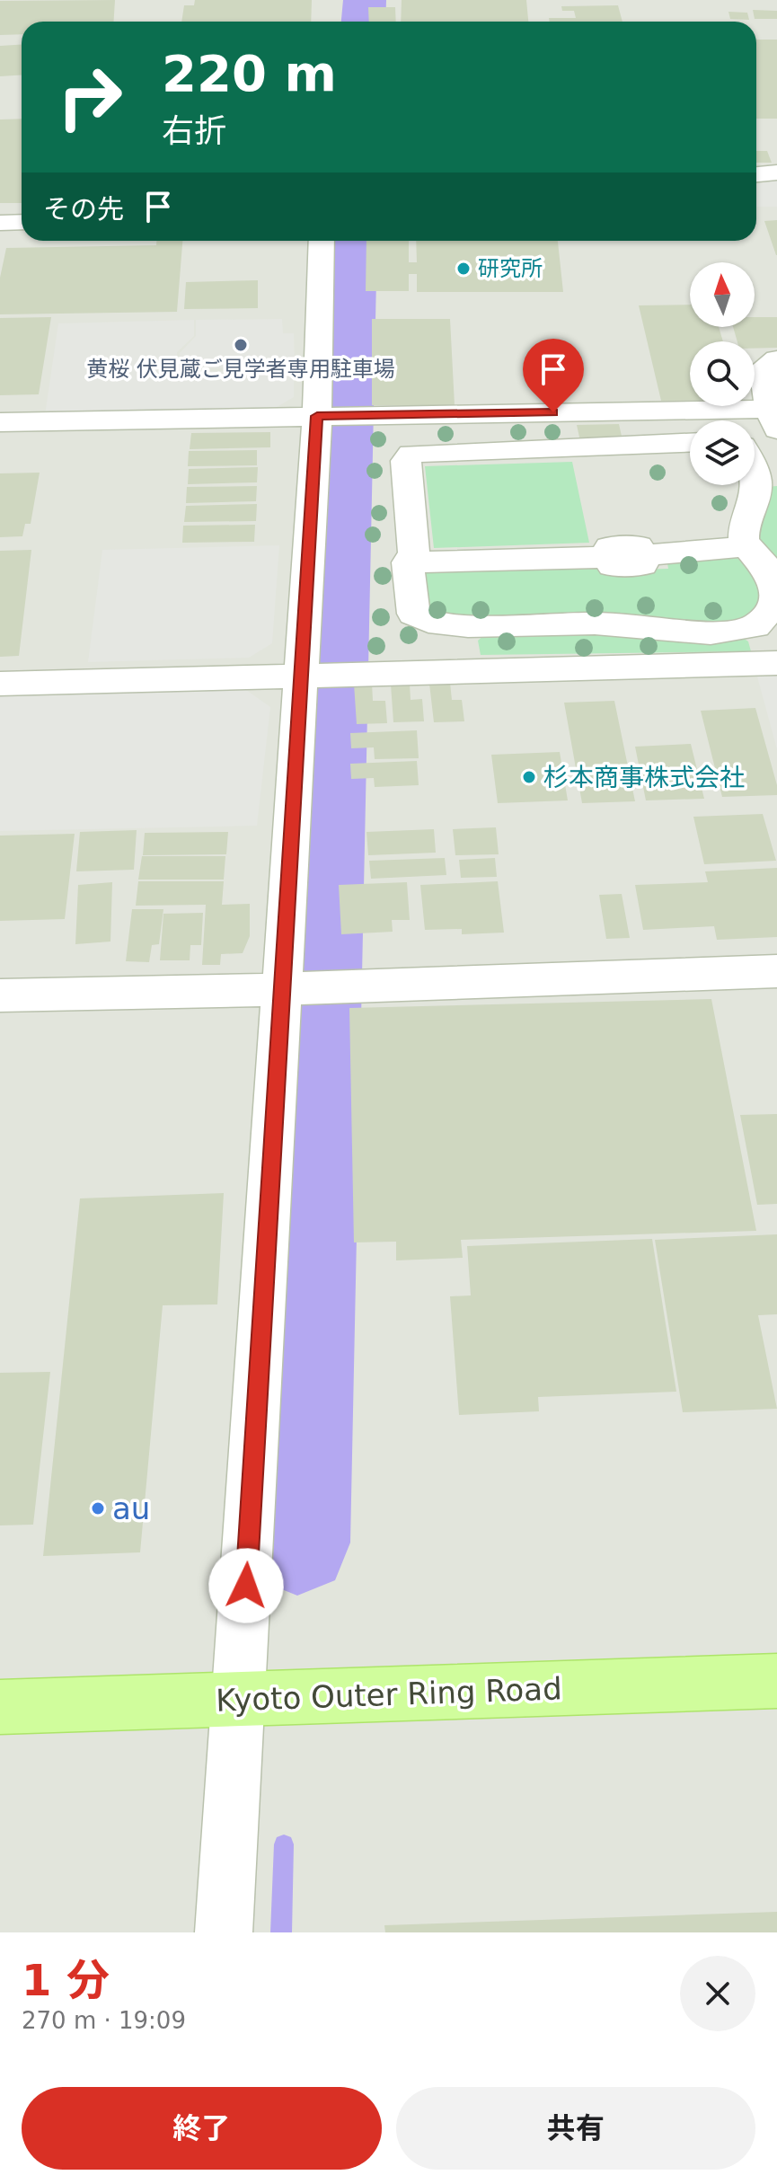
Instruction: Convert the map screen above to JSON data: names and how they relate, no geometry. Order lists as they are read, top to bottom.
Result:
{
  "streets": {
    "main road": ["Kyoto Outer Ring Road"]
  },
  "places": [
    "研究所",
    "黄桜 伏見蔵ご見学者専用駐車場",
    "杉本商事株式会社",
    "au"
  ],
  "north": "top",
  "page": {
    "turn": ["220 m", "右折"],
    "then": "その先",
    "heading": ["1 分", "270 m · 19:09"],
    "buttons": ["終了", "共有"]
  }
}
